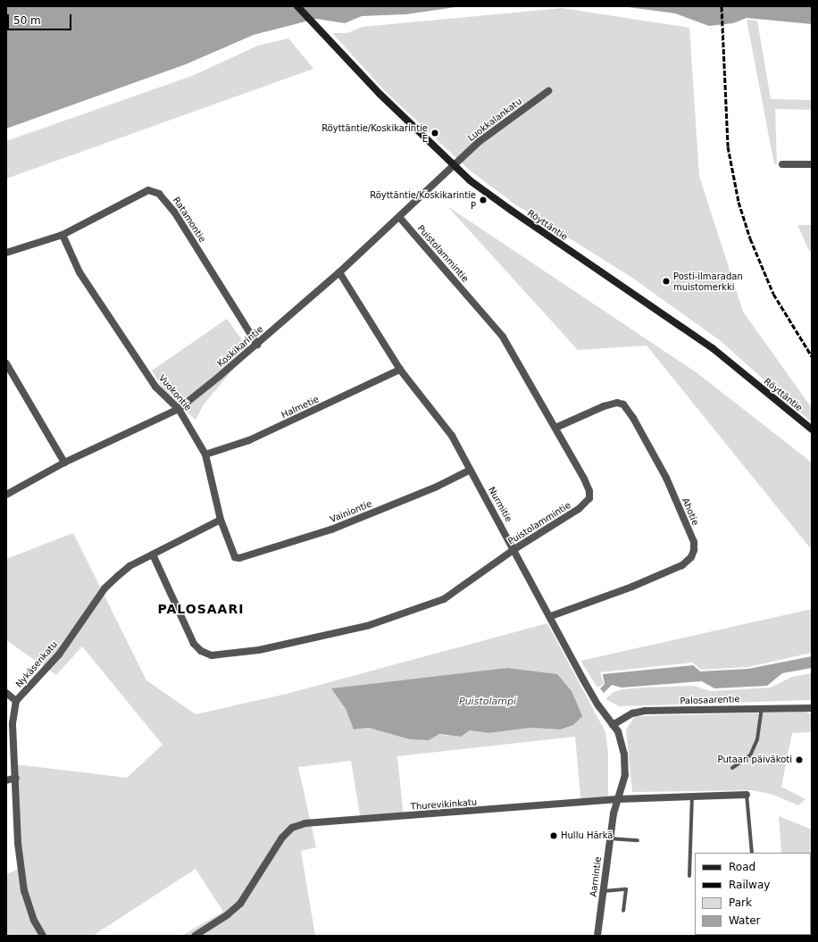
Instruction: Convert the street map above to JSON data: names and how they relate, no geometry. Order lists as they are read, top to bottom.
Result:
{
  "streets": {
    "street": [
      "Luokkalankatu",
      "Ratamontie",
      "Röyttäntie",
      "Puistolammintie",
      "Koskikarintie",
      "Vuokontie",
      "Halmetie",
      "Nurmitie",
      "Vainiontie",
      "Ahotie",
      "Nykäsenkatu",
      "Palosaarentie",
      "Thurevikinkatu",
      "Aarnintie"
    ]
  },
  "crossings": [
    ["Luokkalankatu", "Röyttäntie"],
    ["Luokkalankatu", "Koskikarintie"],
    ["Ratamontie", "Koskikarintie"],
    ["Ratamontie", "Vuokontie"],
    ["Röyttäntie", "Koskikarintie"],
    ["Puistolammintie", "Koskikarintie"],
    ["Puistolammintie", "Nurmitie"],
    ["Puistolammintie", "Ahotie"],
    ["Puistolammintie", "Nykäsenkatu"],
    ["Koskikarintie", "Vuokontie"],
    ["Koskikarintie", "Nurmitie"],
    ["Vuokontie", "Halmetie"],
    ["Vuokontie", "Vainiontie"],
    ["Vuokontie", "Nykäsenkatu"],
    ["Halmetie", "Nurmitie"],
    ["Nurmitie", "Vainiontie"],
    ["Nurmitie", "Ahotie"],
    ["Nurmitie", "Palosaarentie"],
    ["Nurmitie", "Thurevikinkatu"],
    ["Nurmitie", "Aarnintie"],
    ["Thurevikinkatu", "Aarnintie"]
  ],
  "districts": ["PALOSAARI"],
  "water": ["Puistolampi"],
  "places": [
    "Röyttäntie/Koskikarintie E",
    "Röyttäntie/Koskikarintie P",
    "Posti-ilmaradan muistomerkki",
    "Putaan päiväkoti",
    "Hullu Härkä"
  ],
  "legend": [
    "Road",
    "Railway",
    "Park",
    "Water"
  ],
  "scale_bar": "50 m"
}
